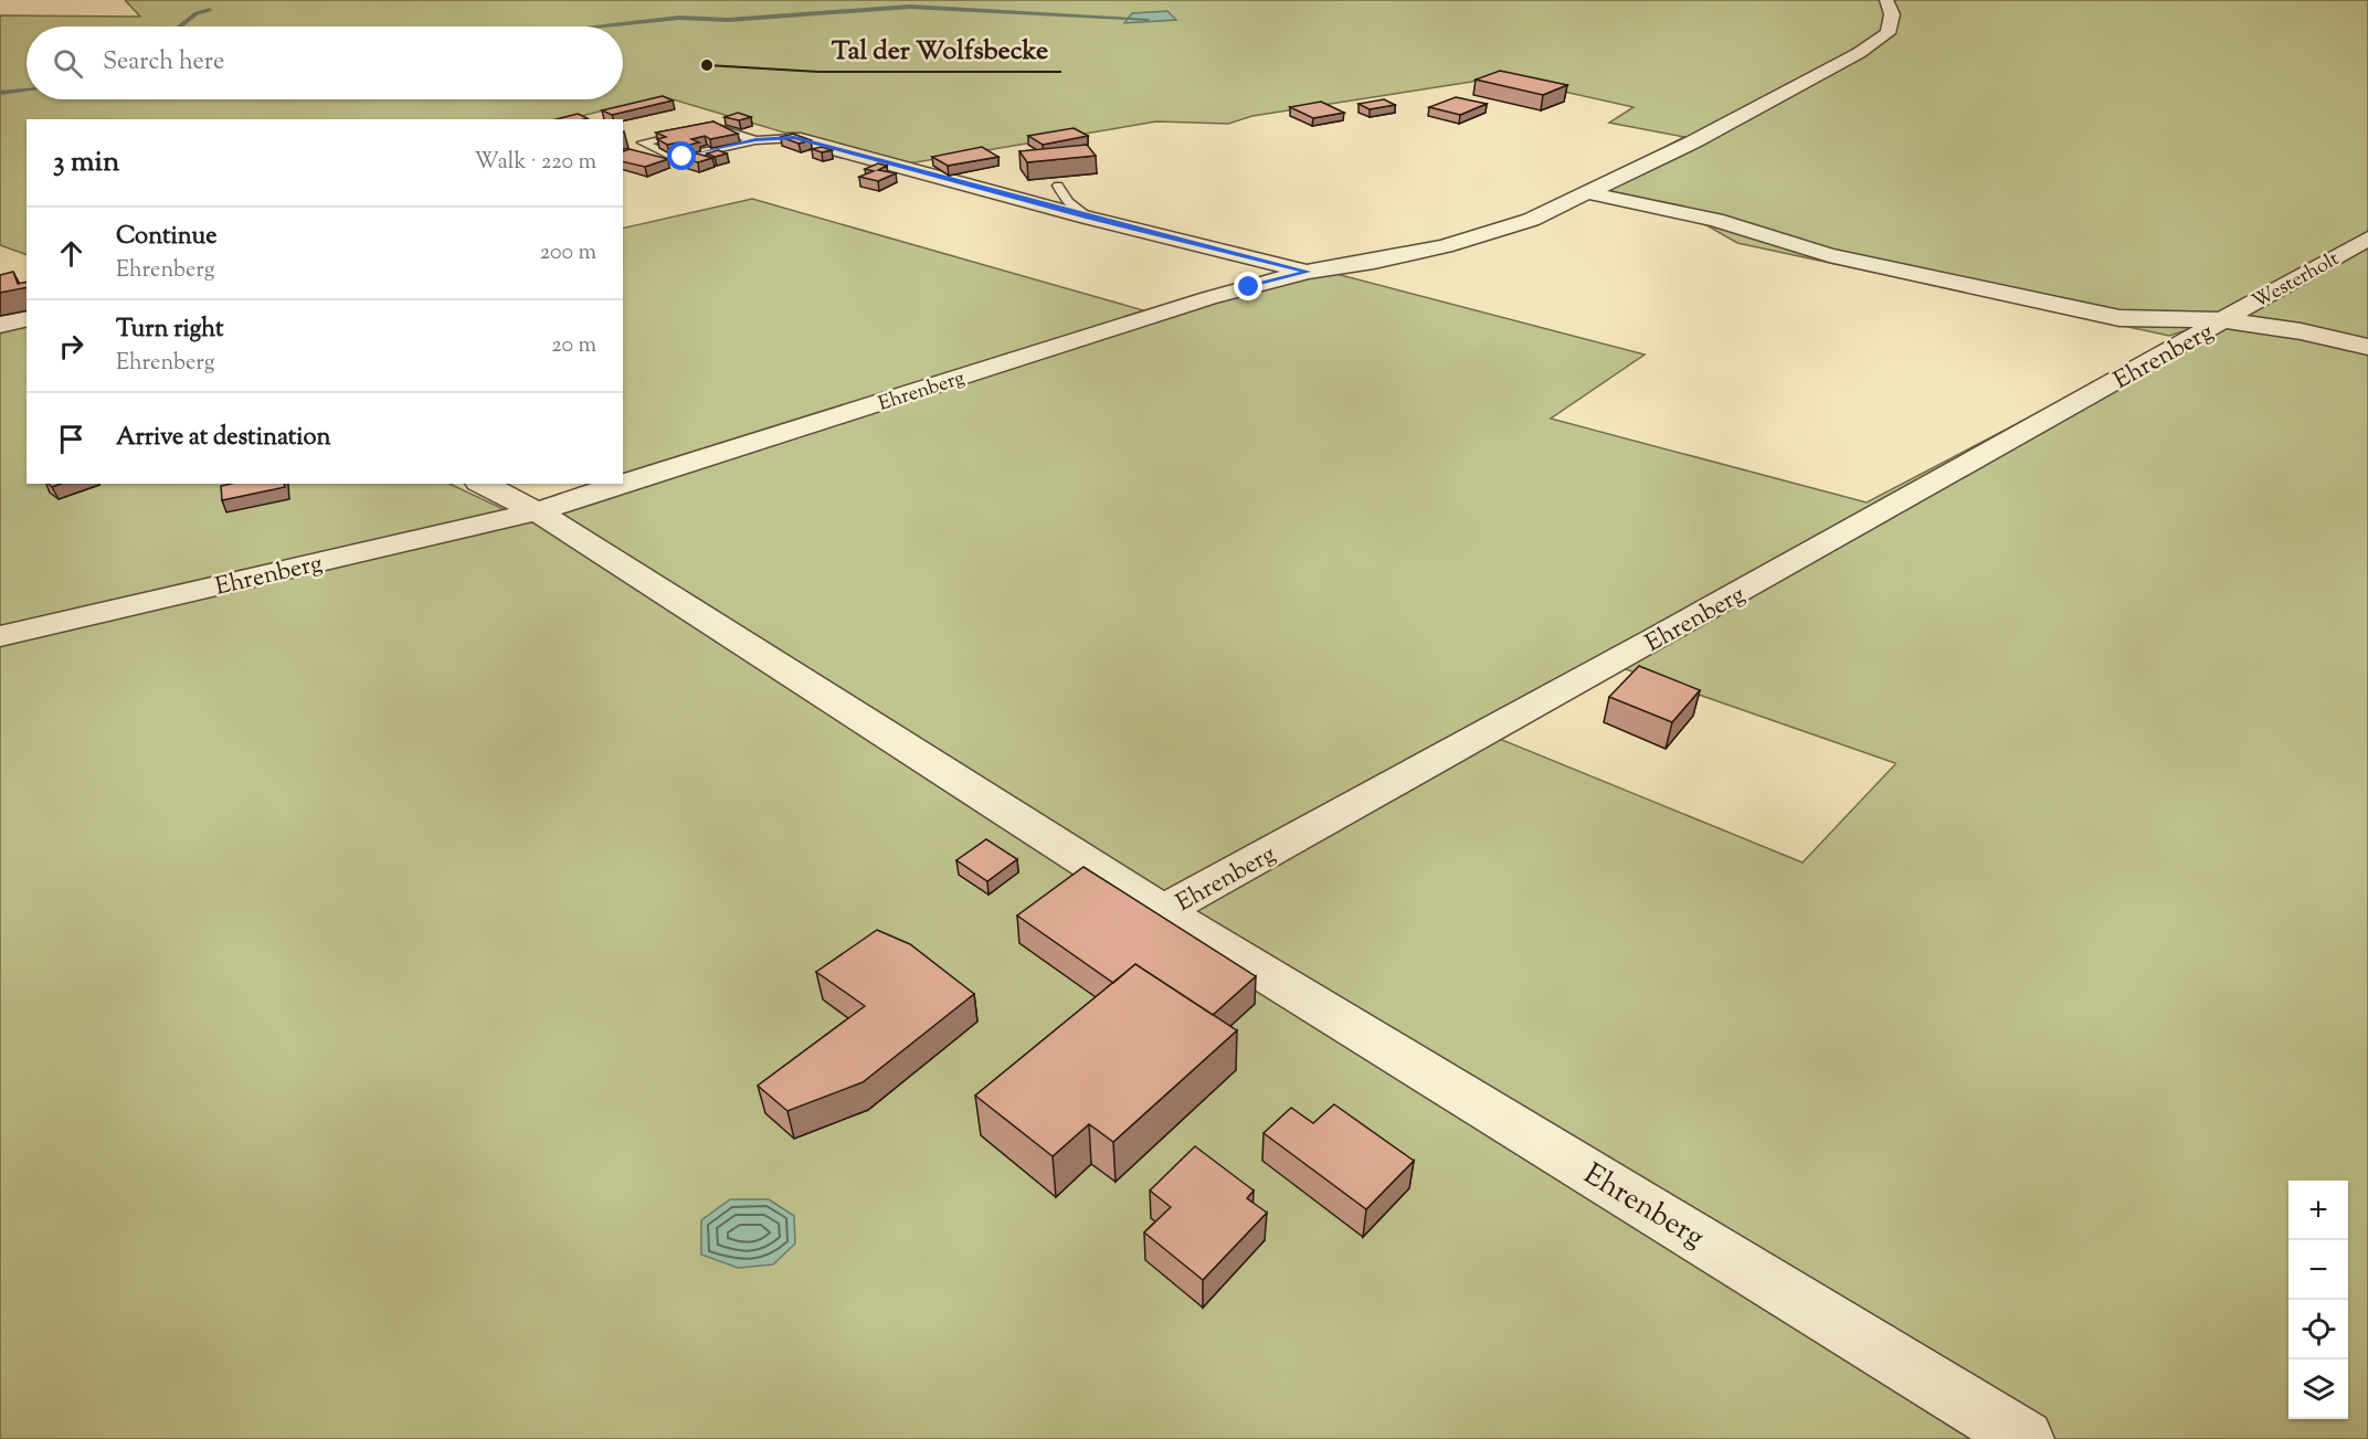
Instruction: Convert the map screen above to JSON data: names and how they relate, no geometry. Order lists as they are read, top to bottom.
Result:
{
  "streets": {
    "street": ["Westerholt", "Ehrenberg"]
  },
  "crossings": [
    ["Westerholt", "Ehrenberg"]
  ],
  "places": ["Tal der Wolfsbecke"],
  "page": {
    "search": "Search here",
    "heading": ["3 min", "Walk · 220 m"],
    "list": [
      ["Continue", "Ehrenberg", "200 m"],
      ["Turn right", "Ehrenberg", "20 m"],
      "Arrive at destination"
    ],
    "map_buttons": ["+", "−"]
  }
}
